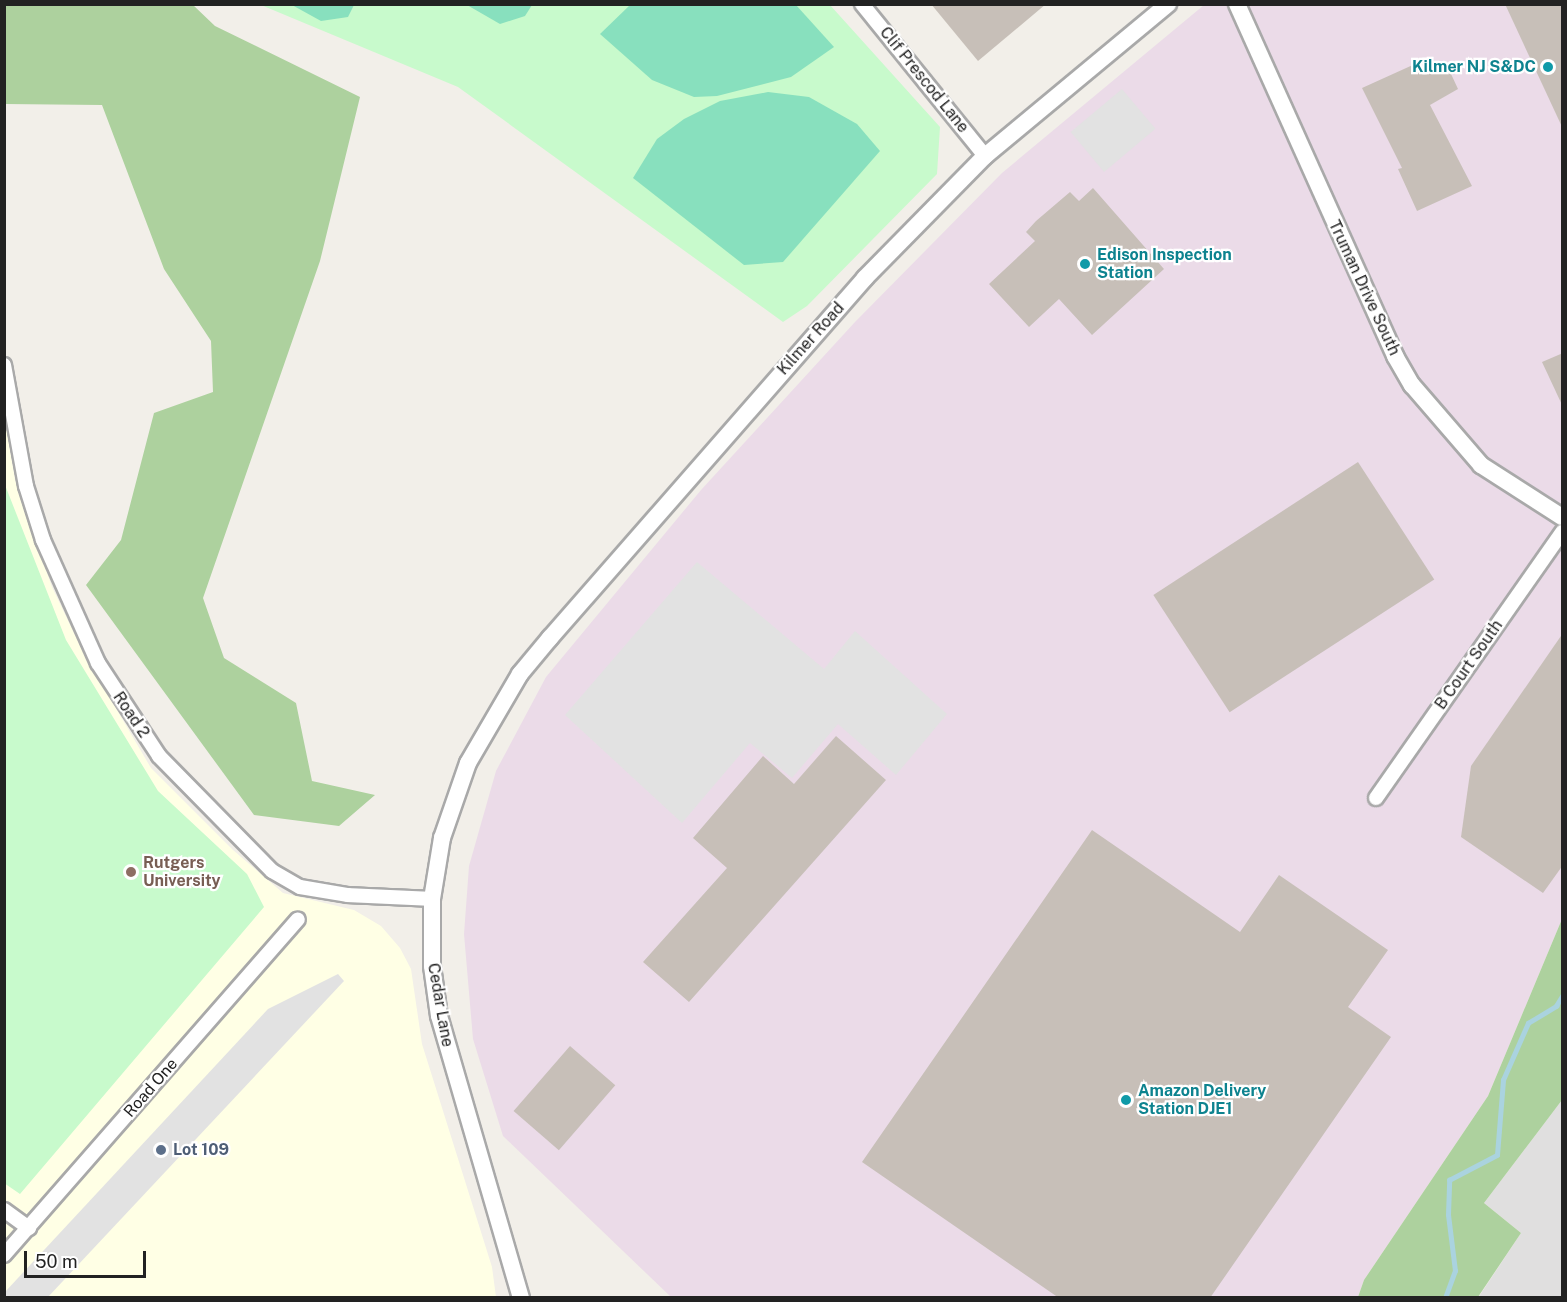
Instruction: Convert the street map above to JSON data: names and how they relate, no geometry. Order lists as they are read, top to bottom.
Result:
{
  "streets": {
    "street": [
      "Clif Prescod Lane",
      "Truman Drive South",
      "Kilmer Road",
      "B Court South",
      "Road 2",
      "Cedar Lane",
      "Road One"
    ]
  },
  "crossings": [
    ["Clif Prescod Lane", "Kilmer Road"],
    ["Kilmer Road", "Cedar Lane"],
    ["Road 2", "Cedar Lane"]
  ],
  "places": [
    "Kilmer NJ S&DC",
    "Edison Inspection Station",
    "Rutgers University",
    "Amazon Delivery Station DJE1",
    "Lot 109"
  ],
  "scale_bar": "50 m"
}
